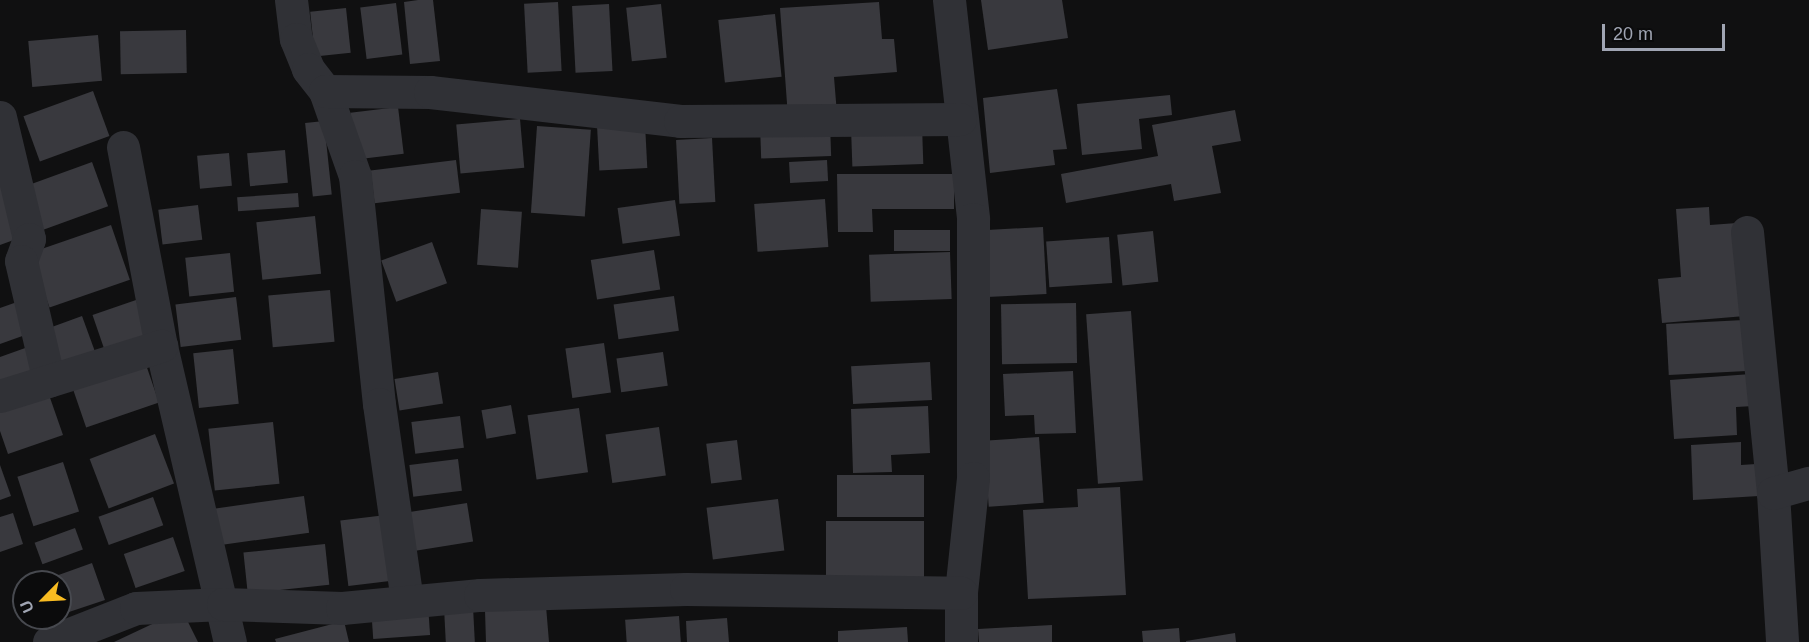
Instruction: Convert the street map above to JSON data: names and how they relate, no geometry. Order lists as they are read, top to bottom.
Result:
{
  "scale_bar": "20 m",
  "north": "bottom left"
}
